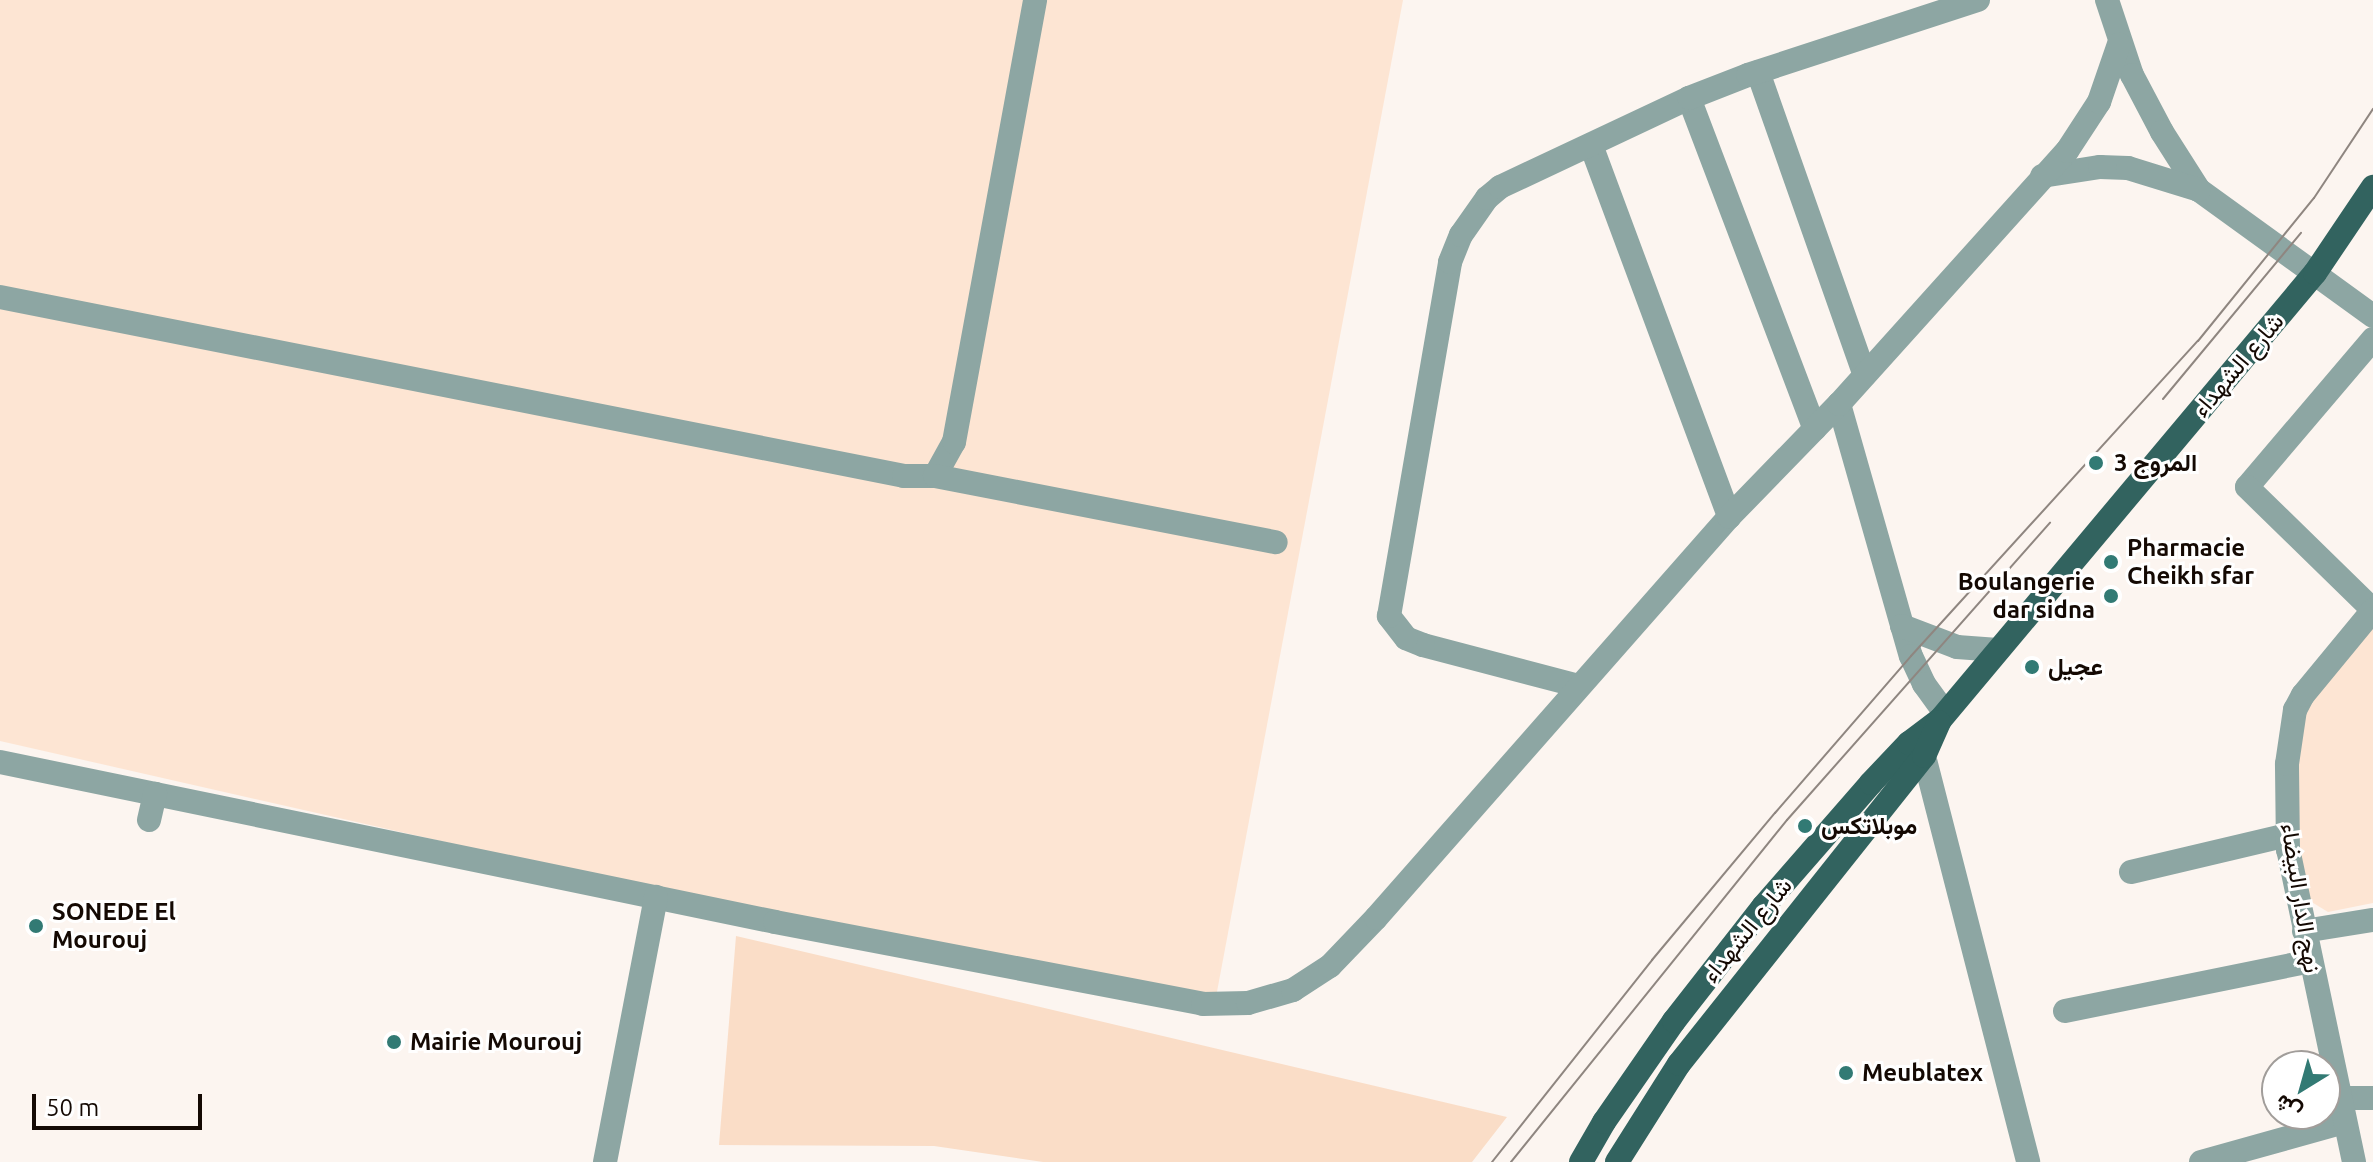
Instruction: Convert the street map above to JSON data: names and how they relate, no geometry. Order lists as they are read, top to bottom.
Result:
{
  "streets": {
    "main road": ["شارع الشهداء"],
    "street": ["نهج الدار البيضاء"]
  },
  "places": [
    "المروج 3",
    "Pharmacie Cheikh sfar",
    "Boulangerie dar sidna",
    "عجيل",
    "موبلاتكس",
    "SONEDE El Mourouj",
    "Mairie Mourouj",
    "Meublatex"
  ],
  "scale_bar": "50 m",
  "north": "bottom left"
}
